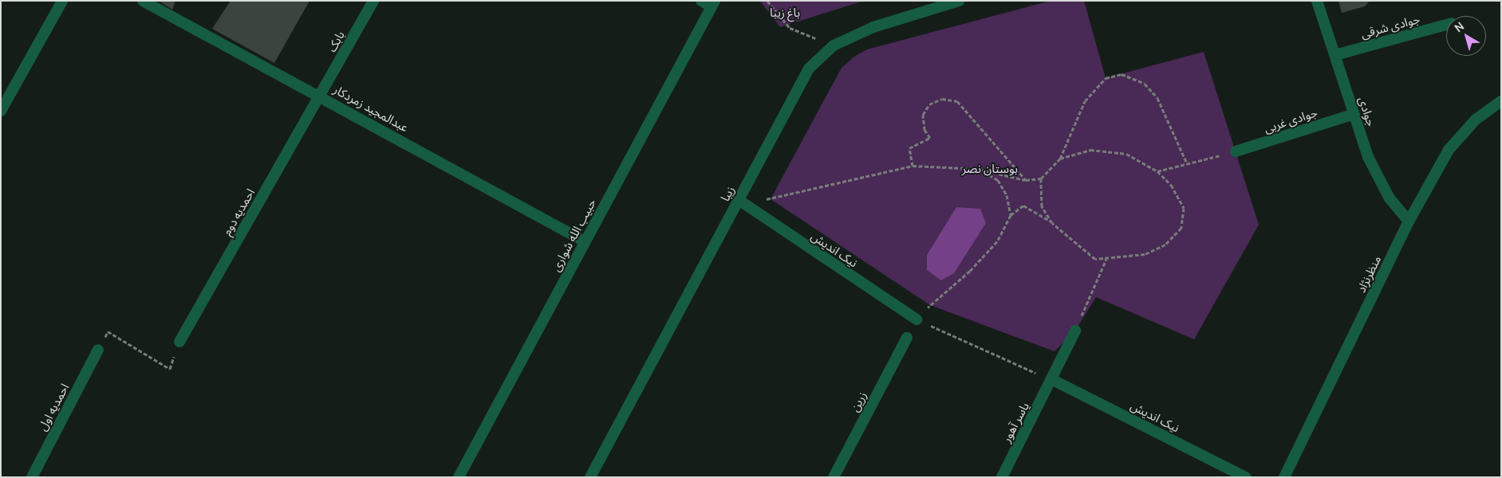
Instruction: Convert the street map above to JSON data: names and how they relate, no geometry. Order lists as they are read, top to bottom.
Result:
{
  "streets": {
    "street": [
      "جوادی شرقی",
      "بابک",
      "عبدالمجید زمردکار",
      "جوادی",
      "جوادی غربی",
      "زیبا",
      "احمدیه دوم",
      "حبیب الله شواری",
      "نیک اندیش",
      "منظرنژاد",
      "زرین",
      "احمدیه اول",
      "یاسر آهور"
    ]
  },
  "crossings": [
    ["جوادی شرقی", "جوادی"],
    ["بابک", "عبدالمجید زمردکار"],
    ["بابک", "احمدیه دوم"],
    ["عبدالمجید زمردکار", "احمدیه دوم"],
    ["عبدالمجید زمردکار", "حبیب الله شواری"],
    ["جوادی", "جوادی غربی"],
    ["جوادی", "منظرنژاد"],
    ["زیبا", "نیک اندیش"],
    ["نیک اندیش", "یاسر آهور"]
  ],
  "parks": ["باغ زیبا", "بوستان نصر"],
  "north": "top left"
}
